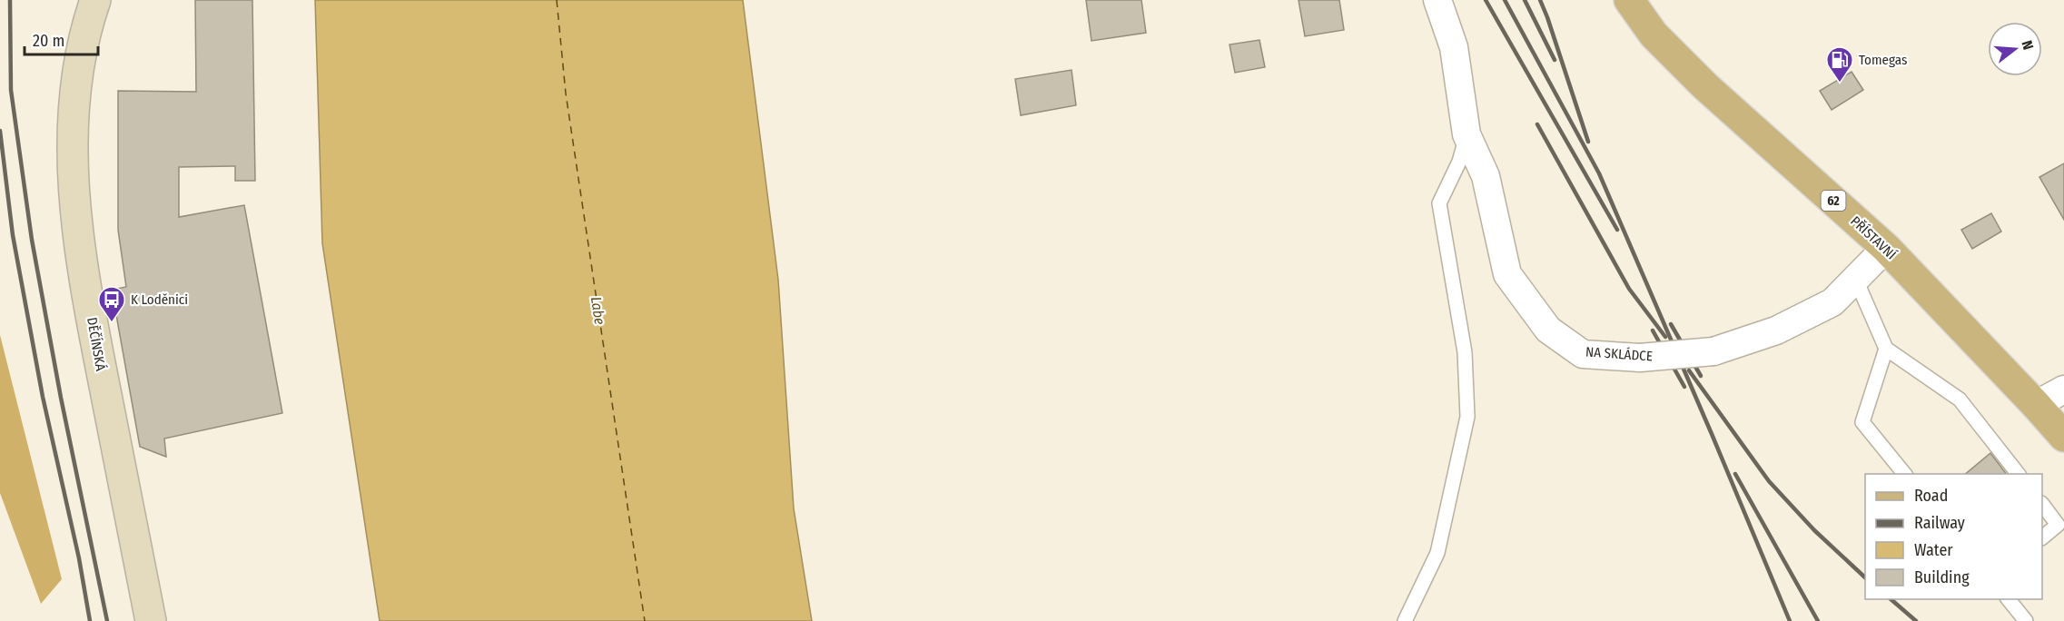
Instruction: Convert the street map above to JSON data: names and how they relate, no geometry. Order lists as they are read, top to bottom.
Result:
{
  "streets": {
    "main road": ["62", "PŘÍSTAVNÍ", "DĚČÍNSKÁ"],
    "street": ["NA SKLÁDCE"]
  },
  "crossings": [
    ["PŘÍSTAVNÍ", "NA SKLÁDCE"]
  ],
  "water": ["Labe"],
  "places": {
    "fuel station": ["Tomegas"],
    "bus stop": ["K Loděnici"]
  },
  "legend": [
    "Road",
    "Railway",
    "Water",
    "Building"
  ],
  "scale_bar": "20 m",
  "north": "right"
}
